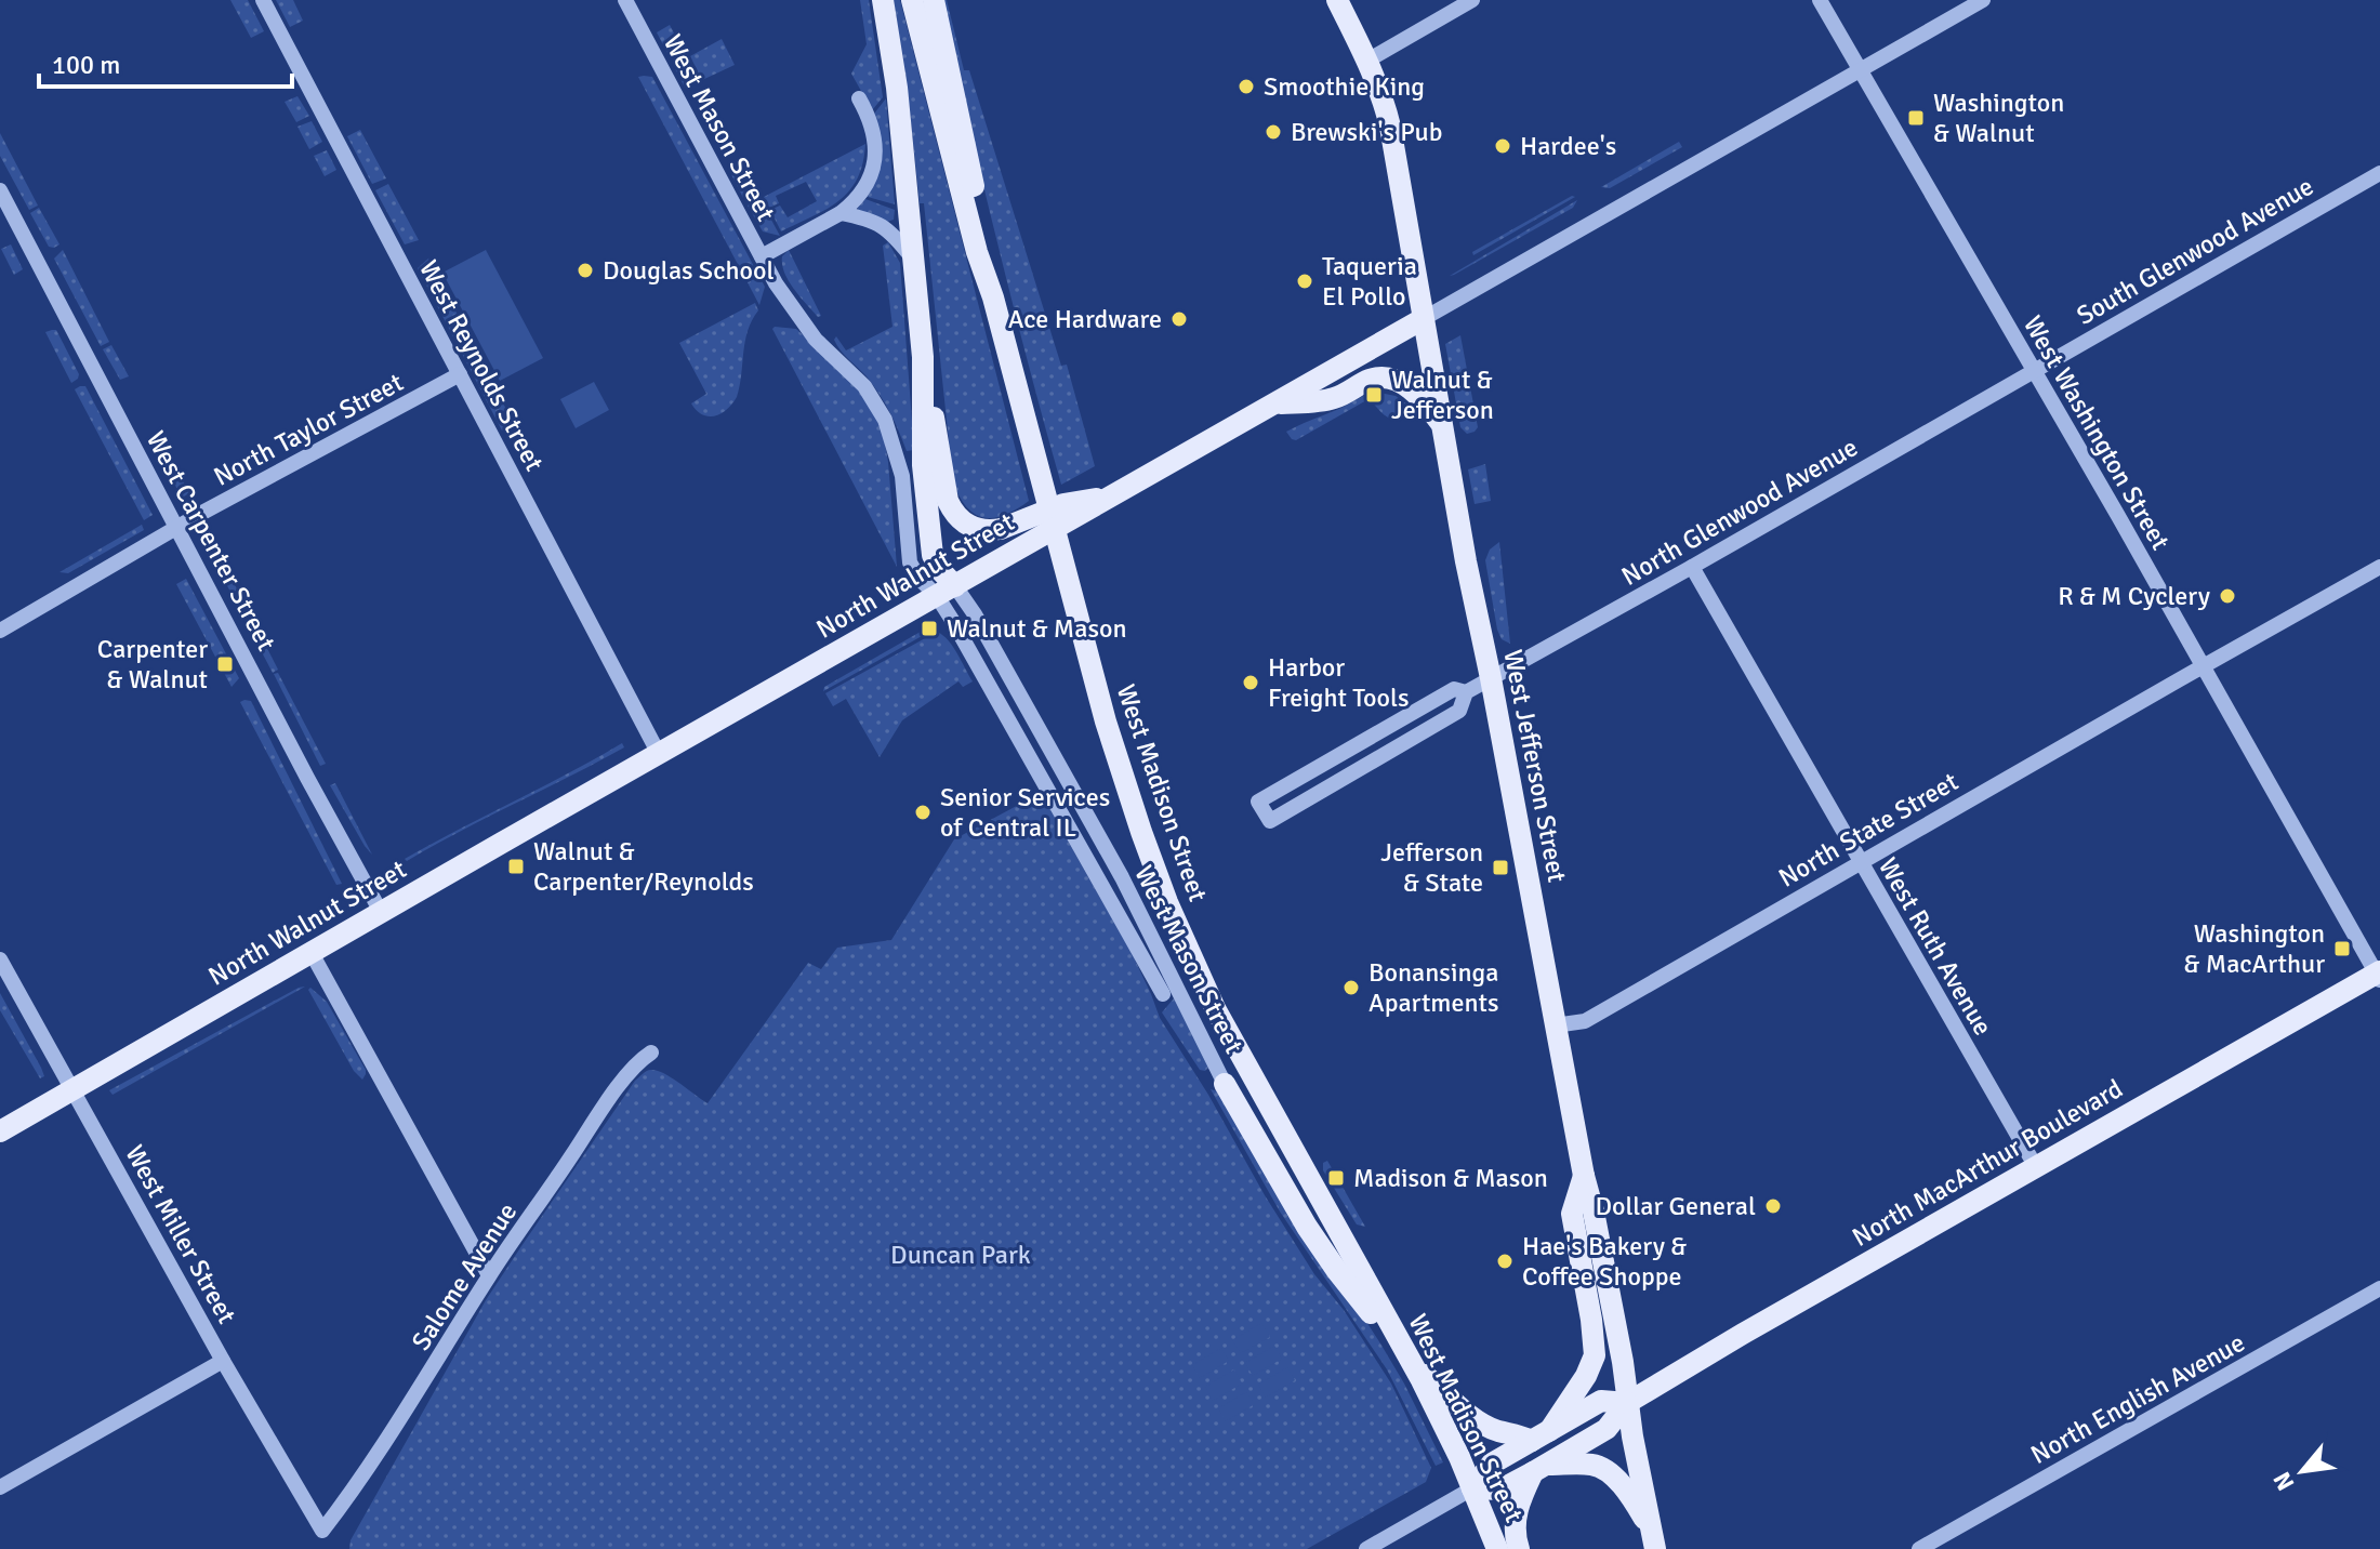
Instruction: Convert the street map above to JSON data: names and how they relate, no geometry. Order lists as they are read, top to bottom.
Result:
{
  "streets": {
    "main road": [
      "North Walnut Street",
      "West Jefferson Street",
      "West Madison Street",
      "North MacArthur Boulevard"
    ],
    "street": [
      "West Mason Street",
      "South Glenwood Avenue",
      "West Reynolds Street",
      "North Taylor Street",
      "West Washington Street",
      "North Glenwood Avenue",
      "West Carpenter Street",
      "North State Street",
      "West Ruth Avenue",
      "West Miller Street",
      "Salome Avenue",
      "North English Avenue"
    ]
  },
  "crossings": [
    ["West Mason Street", "North Walnut Street"],
    ["South Glenwood Avenue", "West Washington Street"],
    ["South Glenwood Avenue", "North Glenwood Avenue"],
    ["West Reynolds Street", "North Taylor Street"],
    ["West Reynolds Street", "North Walnut Street"],
    ["North Taylor Street", "West Carpenter Street"],
    ["West Washington Street", "North Glenwood Avenue"],
    ["West Washington Street", "North Walnut Street"],
    ["West Washington Street", "North State Street"],
    ["West Washington Street", "North MacArthur Boulevard"],
    ["North Glenwood Avenue", "West Jefferson Street"],
    ["North Glenwood Avenue", "West Ruth Avenue"],
    ["West Carpenter Street", "North Walnut Street"],
    ["North Walnut Street", "West Jefferson Street"],
    ["North Walnut Street", "West Miller Street"],
    ["West Jefferson Street", "North State Street"],
    ["West Jefferson Street", "North MacArthur Boulevard"],
    ["West Madison Street", "North MacArthur Boulevard"],
    ["North State Street", "West Ruth Avenue"],
    ["West Ruth Avenue", "North MacArthur Boulevard"],
    ["West Miller Street", "Salome Avenue"]
  ],
  "parks": ["Duncan Park"],
  "places": {
    "other": [
      "Smoothie King",
      "Brewski's Pub",
      "Hardee's",
      "Douglas School",
      "Taqueria El Pollo",
      "Ace Hardware",
      "R & M Cyclery",
      "Harbor Freight Tools",
      "Senior Services of Central IL",
      "Bonansinga Apartments",
      "Dollar General",
      "Hae's Bakery & Coffee Shoppe"
    ],
    "transit": [
      "Washington & Walnut",
      "Walnut & Jefferson",
      "Walnut & Mason",
      "Carpenter & Walnut",
      "Walnut & Carpenter/Reynolds",
      "Jefferson & State",
      "Washington & MacArthur",
      "Madison & Mason"
    ]
  },
  "scale_bar": "100 m",
  "north": "bottom left"
}
